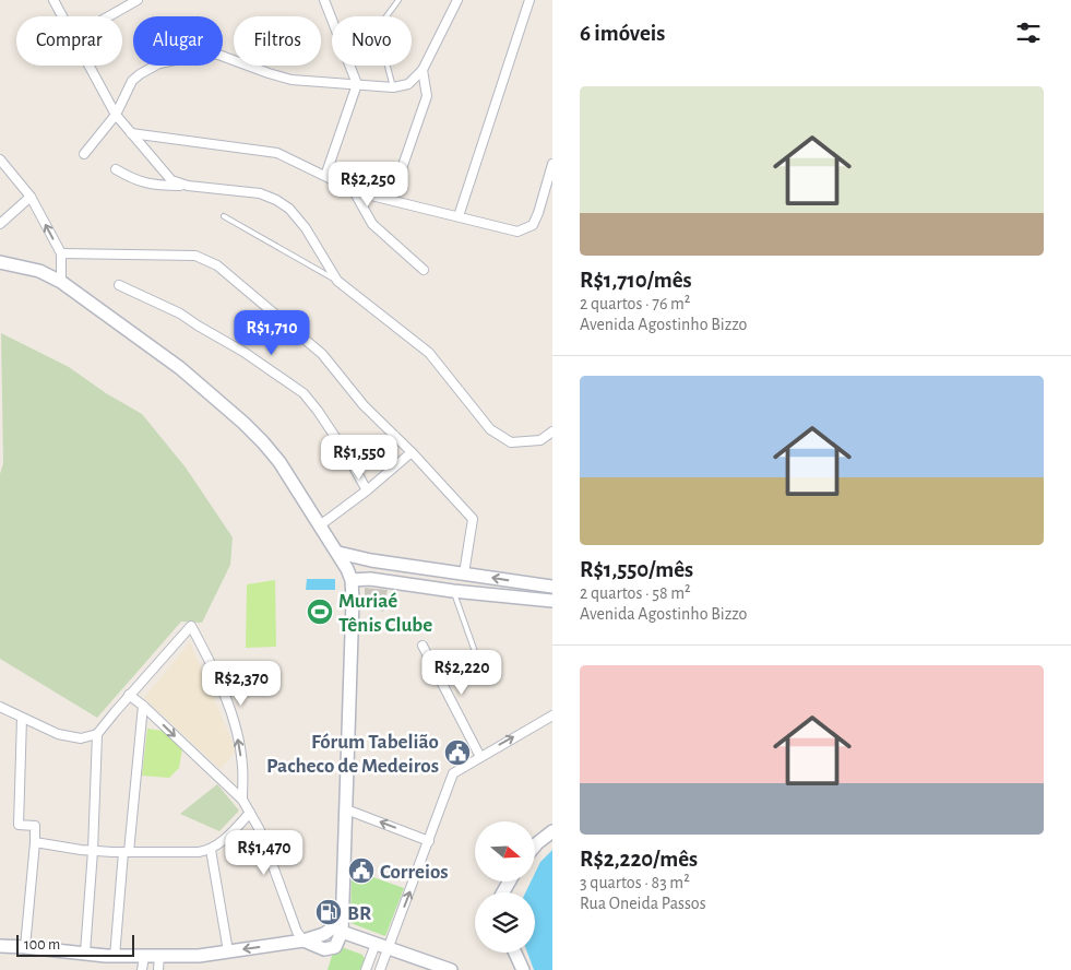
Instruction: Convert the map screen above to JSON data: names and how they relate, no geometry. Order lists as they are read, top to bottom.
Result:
{
  "places": {
    "sports": ["Muriaé Tênis Clube"],
    "public building": ["Fórum Tabelião Pacheco de Medeiros", "Correios"],
    "fuel station": ["BR"]
  },
  "scale_bar": "100 m",
  "north": "right",
  "page": {
    "heading": "6 imóveis",
    "chip": [
      "Comprar",
      "Alugar",
      "Filtros",
      "Novo"
    ],
    "list": [
      {
        "name": "R$1,710/mês",
        "note": "2 quartos · 76 m² · Avenida Agostinho Bizzo"
      },
      {
        "name": "R$1,550/mês",
        "note": "2 quartos · 58 m² · Avenida Agostinho Bizzo"
      },
      {
        "name": "R$2,220/mês",
        "note": "3 quartos · 83 m² · Rua Oneida Passos"
      }
    ],
    "price": [
      "R$2,250",
      "R$1,710",
      "R$1,550",
      "R$2,220",
      "R$2,370",
      "R$1,470"
    ],
    "scale": "100 m"
  }
}
